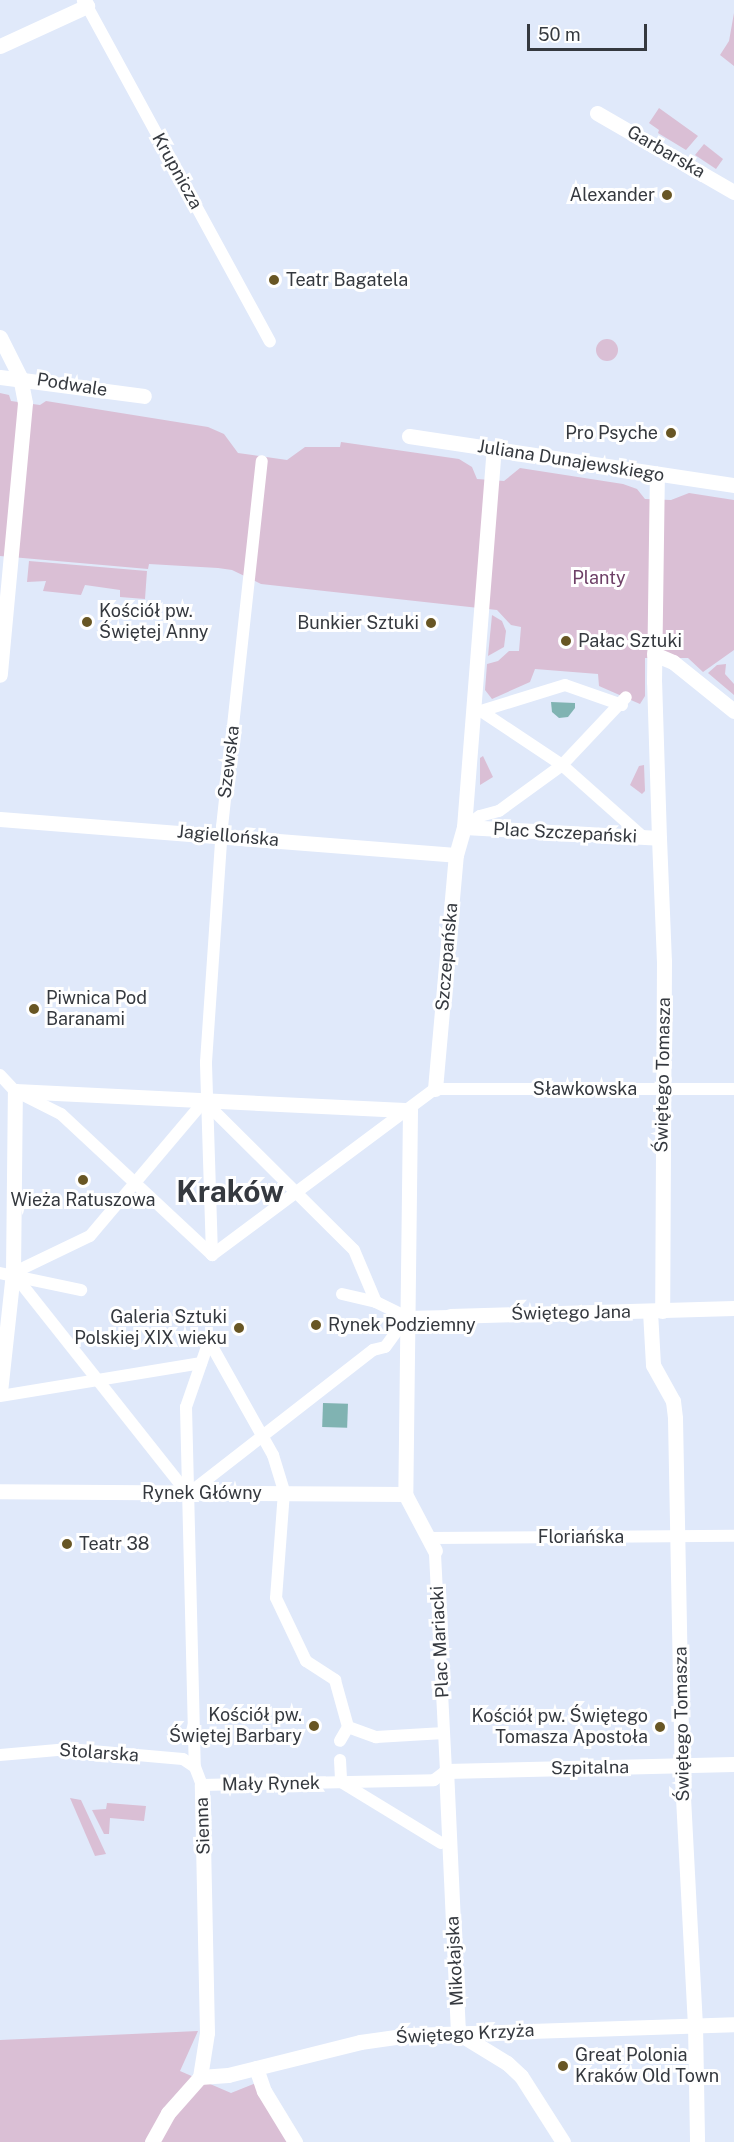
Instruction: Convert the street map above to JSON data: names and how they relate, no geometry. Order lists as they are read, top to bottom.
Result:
{
  "streets": {
    "street": [
      "Garbarska",
      "Krupnicza",
      "Podwale",
      "Juliana Dunajewskiego",
      "Szewska",
      "Plac Szczepański",
      "Jagiellońska",
      "Szczepańska",
      "Świętego Tomasza",
      "Sławkowska",
      "Świętego Jana",
      "Rynek Główny",
      "Floriańska",
      "Plac Mariacki",
      "Stolarska",
      "Szpitalna",
      "Mały Rynek",
      "Sienna",
      "Mikołajska",
      "Świętego Krzyża"
    ]
  },
  "crossings": [
    ["Szewska", "Jagiellońska"],
    ["Plac Szczepański", "Szczepańska"],
    ["Plac Szczepański", "Świętego Tomasza"],
    ["Jagiellońska", "Szczepańska"],
    ["Szczepańska", "Sławkowska"],
    ["Świętego Tomasza", "Sławkowska"],
    ["Świętego Tomasza", "Świętego Jana"],
    ["Świętego Tomasza", "Floriańska"],
    ["Świętego Tomasza", "Szpitalna"],
    ["Świętego Tomasza", "Świętego Krzyża"],
    ["Rynek Główny", "Sienna"],
    ["Floriańska", "Plac Mariacki"],
    ["Plac Mariacki", "Szpitalna"],
    ["Plac Mariacki", "Mały Rynek"],
    ["Plac Mariacki", "Mikołajska"],
    ["Stolarska", "Sienna"],
    ["Szpitalna", "Mały Rynek"],
    ["Szpitalna", "Mikołajska"],
    ["Mały Rynek", "Sienna"],
    ["Mały Rynek", "Mikołajska"],
    ["Sienna", "Świętego Krzyża"],
    ["Mikołajska", "Świętego Krzyża"]
  ],
  "districts": ["Kraków"],
  "parks": ["Planty"],
  "places": [
    "Alexander",
    "Teatr Bagatela",
    "Pro Psyche",
    "Kościół pw. Świętej Anny",
    "Bunkier Sztuki",
    "Pałac Sztuki",
    "Piwnica Pod Baranami",
    "Wieża Ratuszowa",
    "Rynek Podziemny",
    "Galeria Sztuki Polskiej XIX wieku",
    "Teatr 38",
    "Kościół pw. Świętej Barbary",
    "Kościół pw. Świętego Tomasza Apostoła",
    "Great Polonia Kraków Old Town"
  ],
  "scale_bar": "50 m"
}
